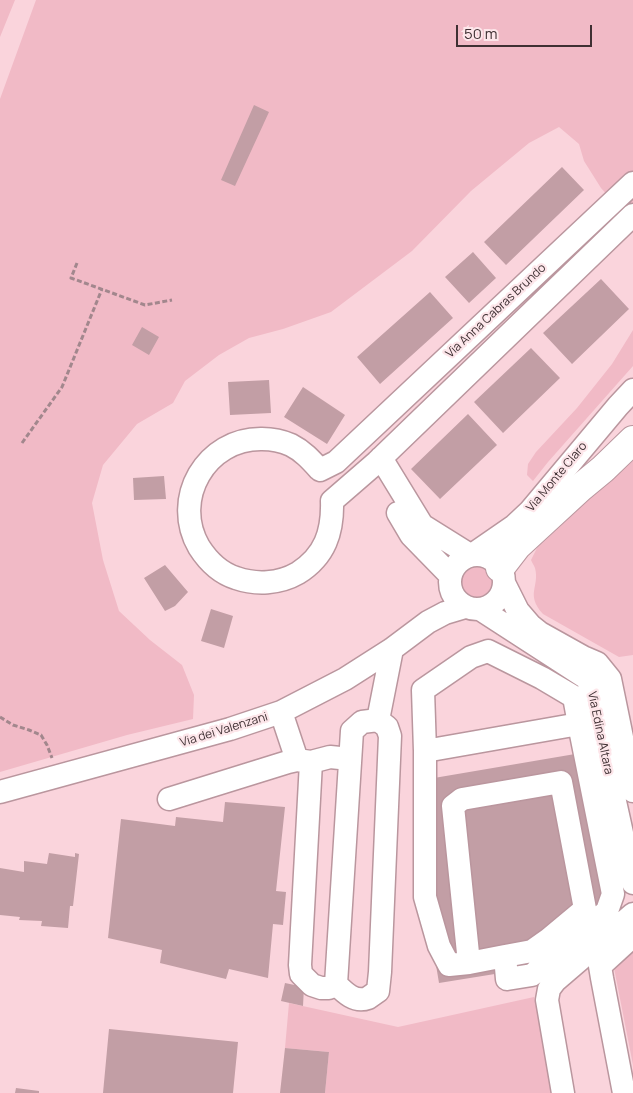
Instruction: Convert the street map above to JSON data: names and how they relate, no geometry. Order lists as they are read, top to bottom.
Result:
{
  "streets": {
    "street": [
      "Via Anna Cabras Brundo",
      "Via Monte Claro",
      "Via dei Valenzani",
      "Via Edina Altara"
    ]
  },
  "crossings": [
    ["Via Monte Claro", "Via dei Valenzani"],
    ["Via Monte Claro", "Via Edina Altara"],
    ["Via dei Valenzani", "Via Edina Altara"]
  ],
  "scale_bar": "50 m"
}
